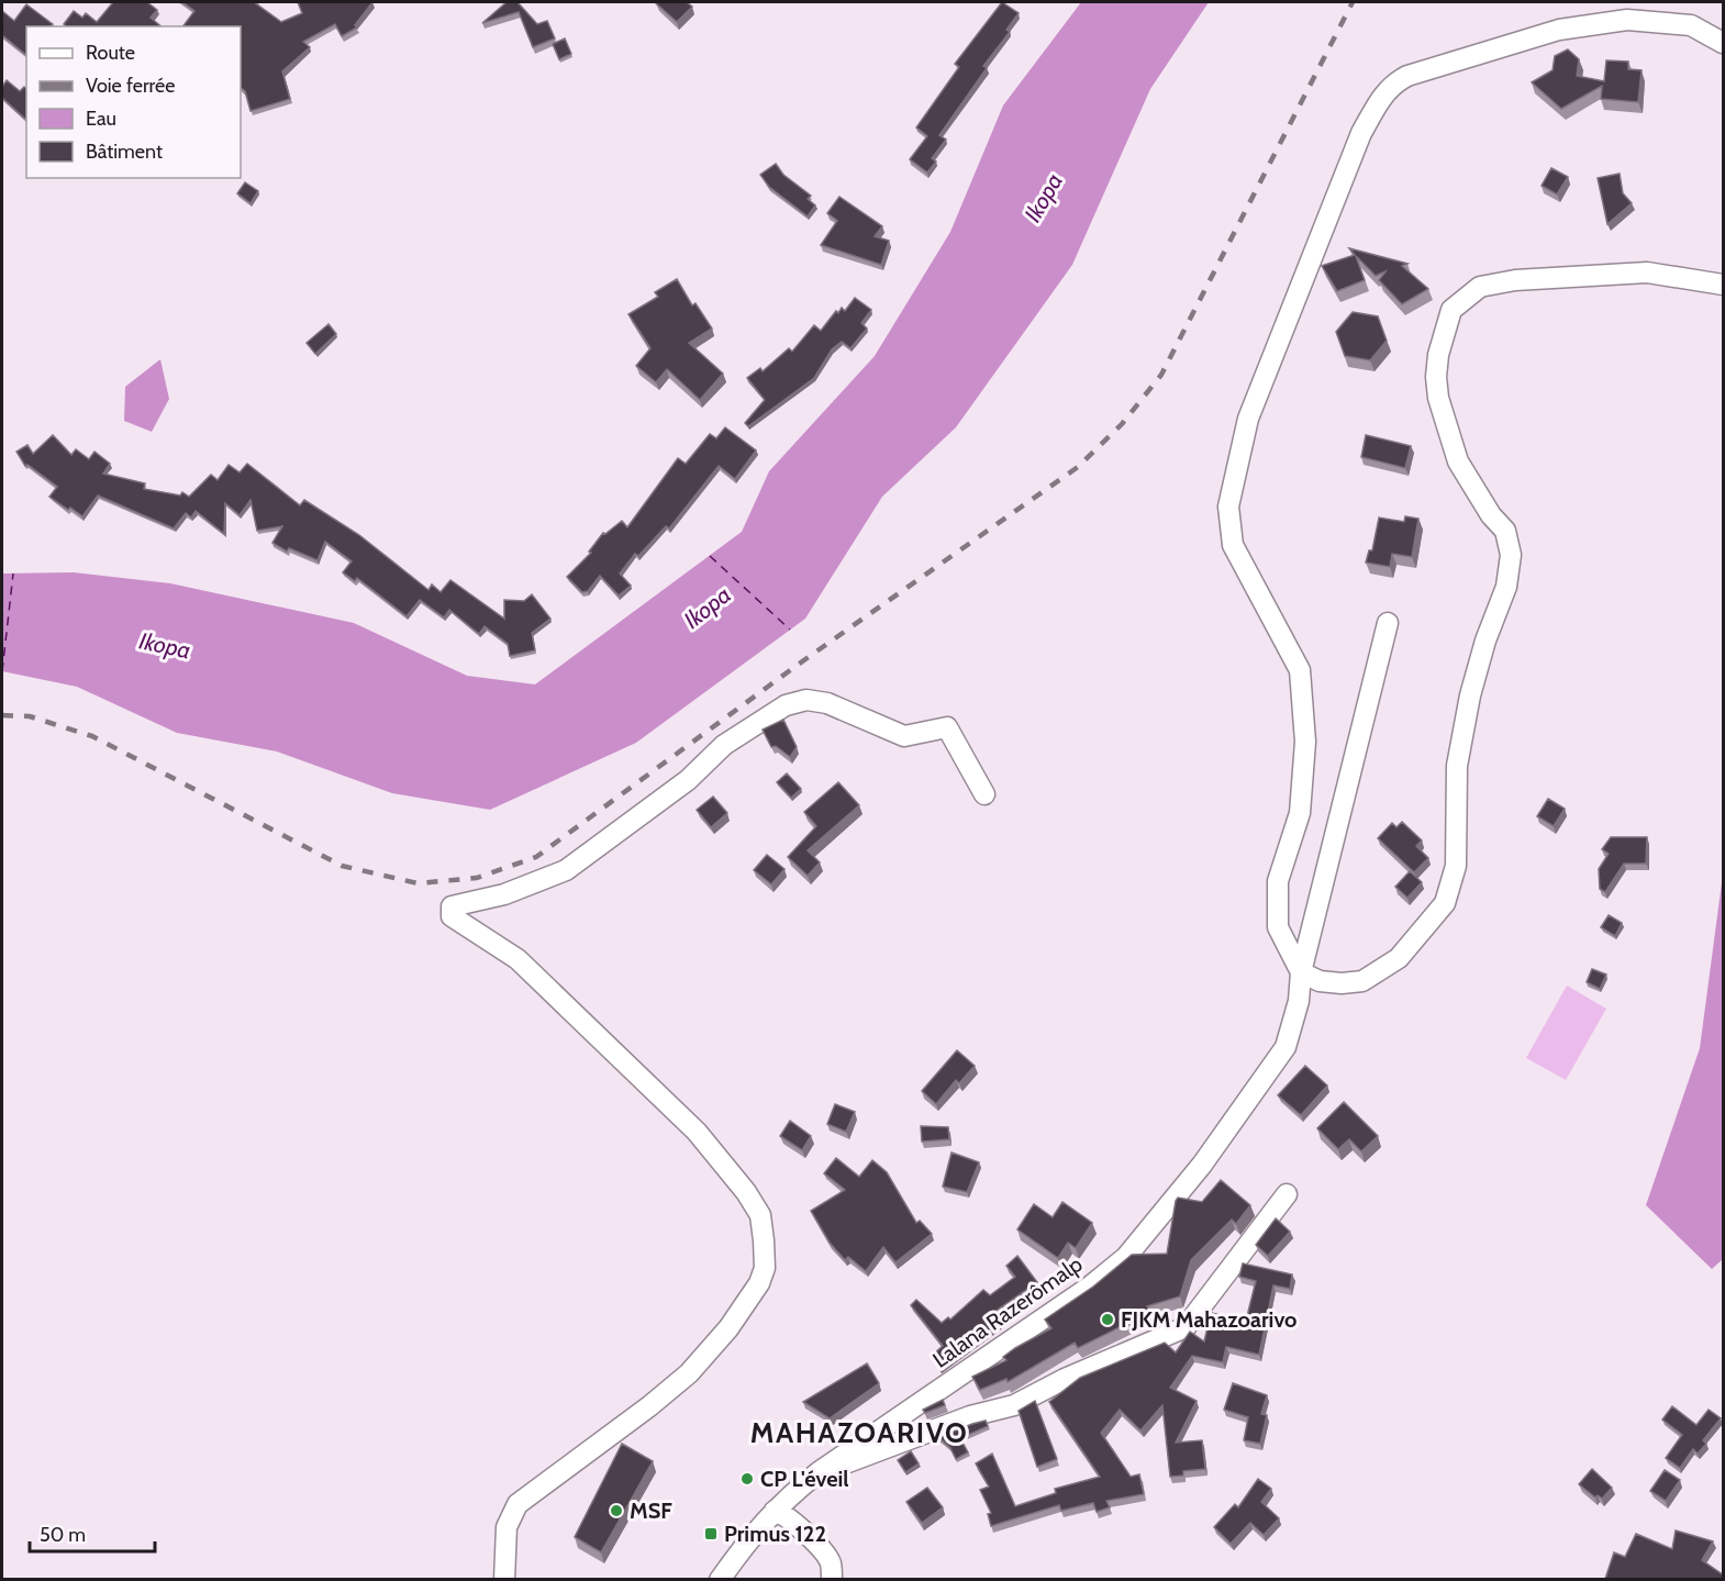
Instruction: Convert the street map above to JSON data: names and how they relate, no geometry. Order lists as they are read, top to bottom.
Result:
{
  "streets": {
    "street": ["Lalana Razerômalp"]
  },
  "districts": ["MAHAZOARIVO"],
  "water": ["Ikopa"],
  "places": {
    "other": ["FJKM Mahazoarivo", "CP L'éveil", "MSF"],
    "transit": ["Primus 122"]
  },
  "legend": [
    "Route",
    "Voie ferrée",
    "Eau",
    "Bâtiment"
  ],
  "scale_bar": "50 m"
}
